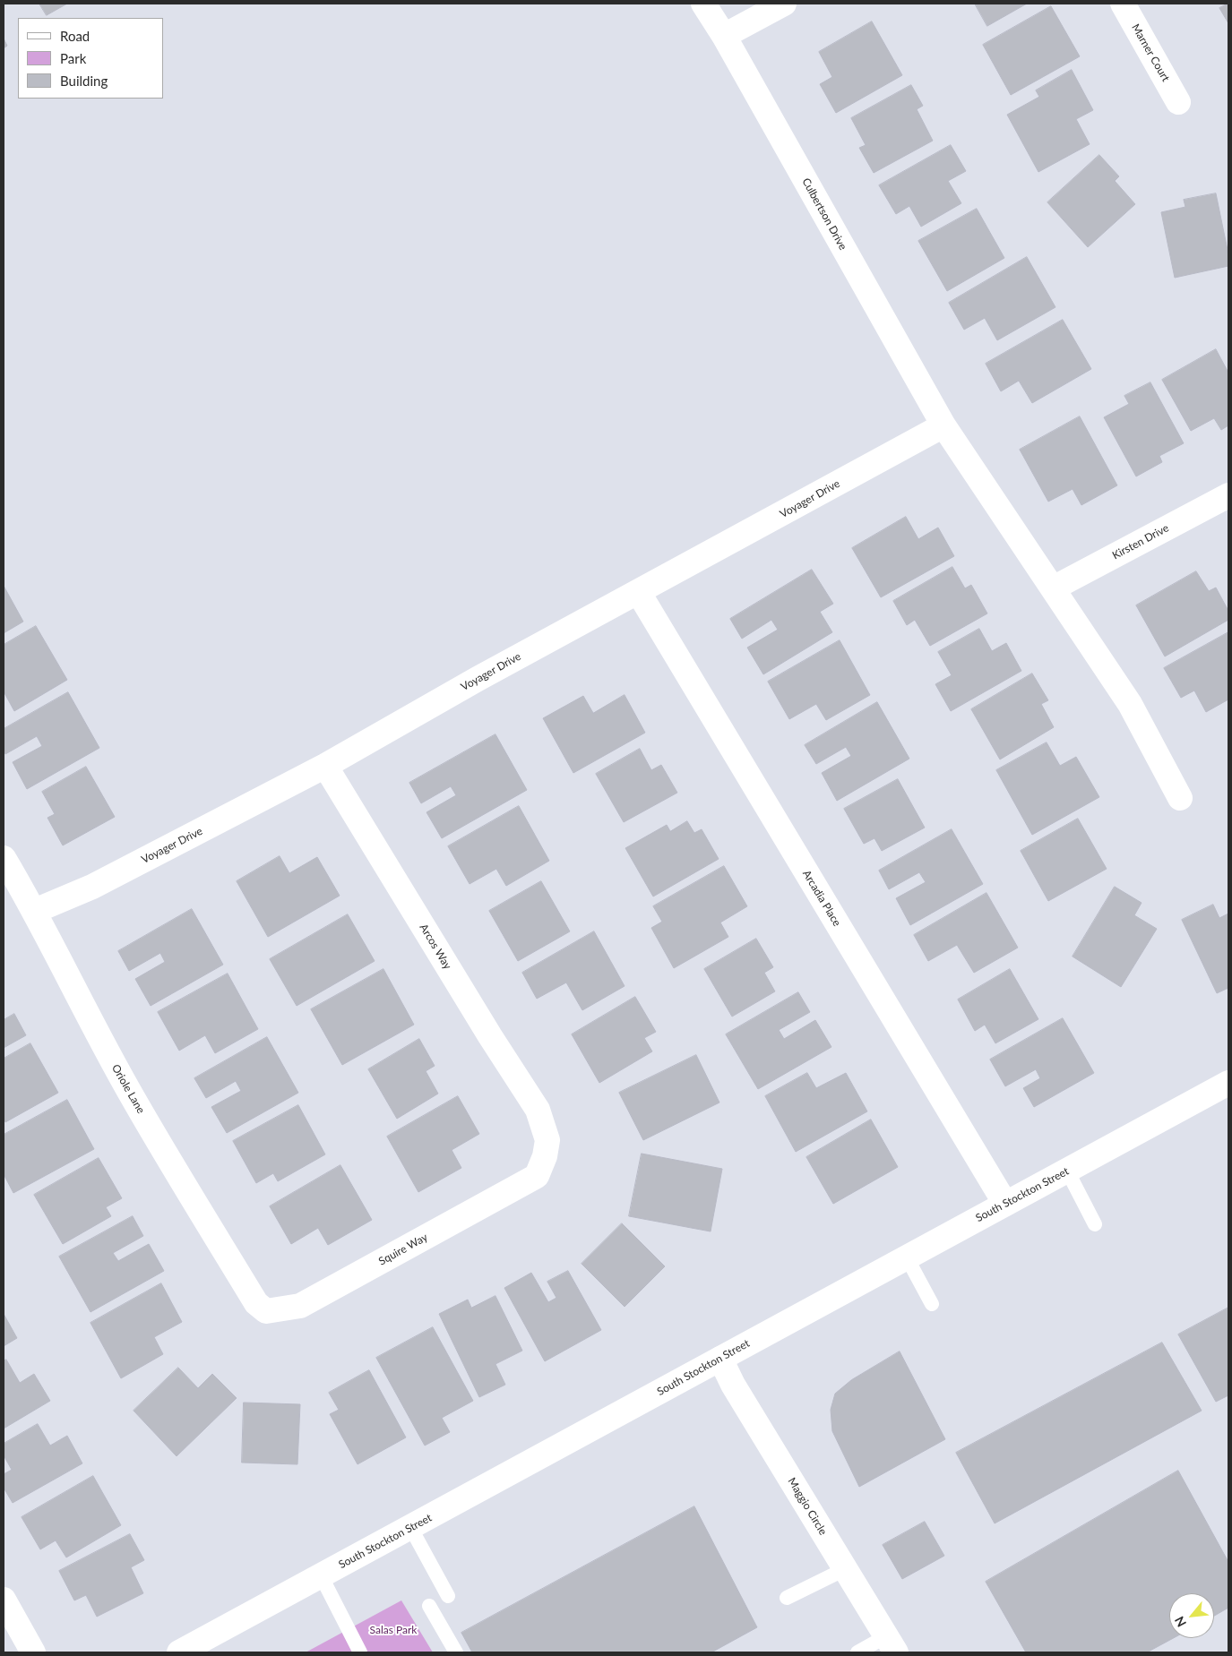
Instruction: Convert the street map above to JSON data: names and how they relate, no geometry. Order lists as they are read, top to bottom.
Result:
{
  "streets": {
    "street": [
      "Marner Court",
      "Culbertson Drive",
      "Voyager Drive",
      "Kirsten Drive",
      "Arcadia Place",
      "Arcos Way",
      "Oriole Lane",
      "South Stockton Street",
      "Squire Way",
      "Maggio Circle"
    ]
  },
  "crossings": [
    ["Culbertson Drive", "Voyager Drive"],
    ["Culbertson Drive", "Kirsten Drive"],
    ["Voyager Drive", "Arcadia Place"],
    ["Voyager Drive", "Arcos Way"],
    ["Voyager Drive", "Oriole Lane"],
    ["Arcadia Place", "South Stockton Street"],
    ["Arcos Way", "Squire Way"],
    ["Oriole Lane", "Squire Way"],
    ["South Stockton Street", "Maggio Circle"]
  ],
  "parks": ["Salas Park"],
  "legend": ["Road", "Park", "Building"],
  "north": "bottom left"
}
